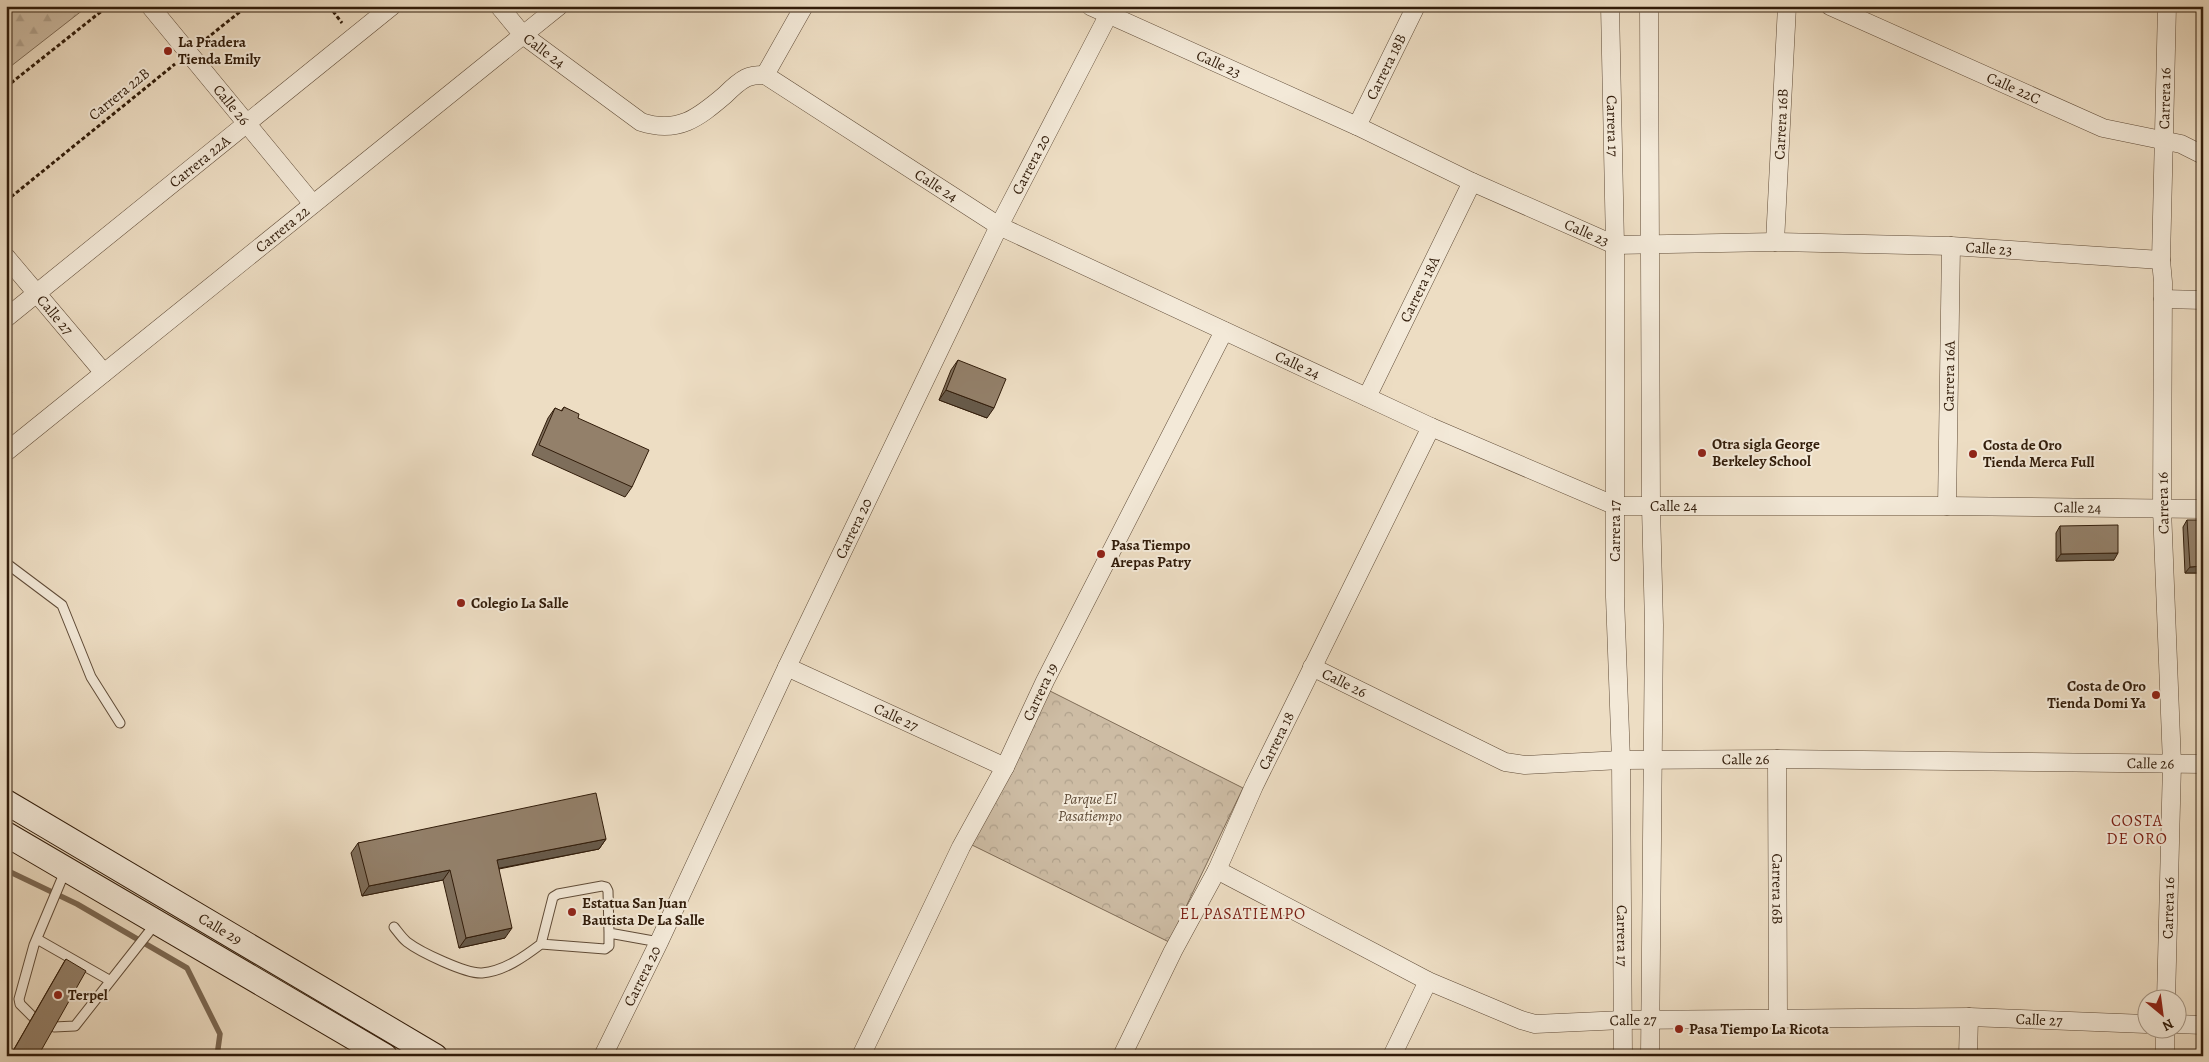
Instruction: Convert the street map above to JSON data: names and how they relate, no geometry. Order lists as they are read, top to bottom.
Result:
{
  "streets": {
    "main road": ["Calle 29"],
    "street": [
      "Calle 24",
      "Calle 23",
      "Carrera 18B",
      "Calle 22C",
      "Carrera 16",
      "Calle 26",
      "Carrera 16B",
      "Carrera 17",
      "Carrera 22A",
      "Carrera 20",
      "Carrera 22",
      "Carrera 18A",
      "Calle 27",
      "Carrera 16A",
      "Carrera 19",
      "Carrera 18"
    ],
    "path": ["Carrera 22B"]
  },
  "crossings": [
    ["Calle 24", "Carrera 16"],
    ["Calle 24", "Carrera 17"],
    ["Calle 24", "Carrera 20"],
    ["Calle 24", "Carrera 22"],
    ["Calle 24", "Carrera 18A"],
    ["Calle 24", "Carrera 16A"],
    ["Calle 24", "Carrera 19"],
    ["Calle 24", "Carrera 18"],
    ["Calle 23", "Carrera 18B"],
    ["Calle 23", "Carrera 16"],
    ["Calle 23", "Carrera 16B"],
    ["Calle 23", "Carrera 17"],
    ["Calle 23", "Carrera 20"],
    ["Calle 23", "Carrera 18A"],
    ["Calle 23", "Carrera 16A"],
    ["Calle 22C", "Carrera 16"],
    ["Carrera 22B", "Calle 26"],
    ["Carrera 16", "Calle 26"],
    ["Calle 26", "Carrera 16B"],
    ["Calle 26", "Carrera 17"],
    ["Calle 26", "Carrera 22A"],
    ["Calle 26", "Carrera 22"],
    ["Calle 26", "Carrera 18"],
    ["Carrera 16B", "Calle 27"],
    ["Carrera 17", "Calle 27"],
    ["Carrera 22A", "Calle 27"],
    ["Carrera 20", "Calle 27"],
    ["Carrera 22", "Calle 27"],
    ["Calle 27", "Carrera 19"],
    ["Calle 27", "Carrera 18"]
  ],
  "districts": ["COSTA DE ORO", "EL PASATIEMPO"],
  "parks": ["Parque El Pasatiempo"],
  "places": [
    "La Pradera Tienda Emily",
    "Otra sigla George Berkeley School",
    "Costa de Oro Tienda Merca Full",
    "Pasa Tiempo Arepas Patry",
    "Colegio La Salle",
    "Costa de Oro Tienda Domi Ya",
    "Estatua San Juan Bautista De La Salle",
    "Terpel",
    "Pasa Tiempo La Ricota"
  ],
  "north": "bottom right"
}
